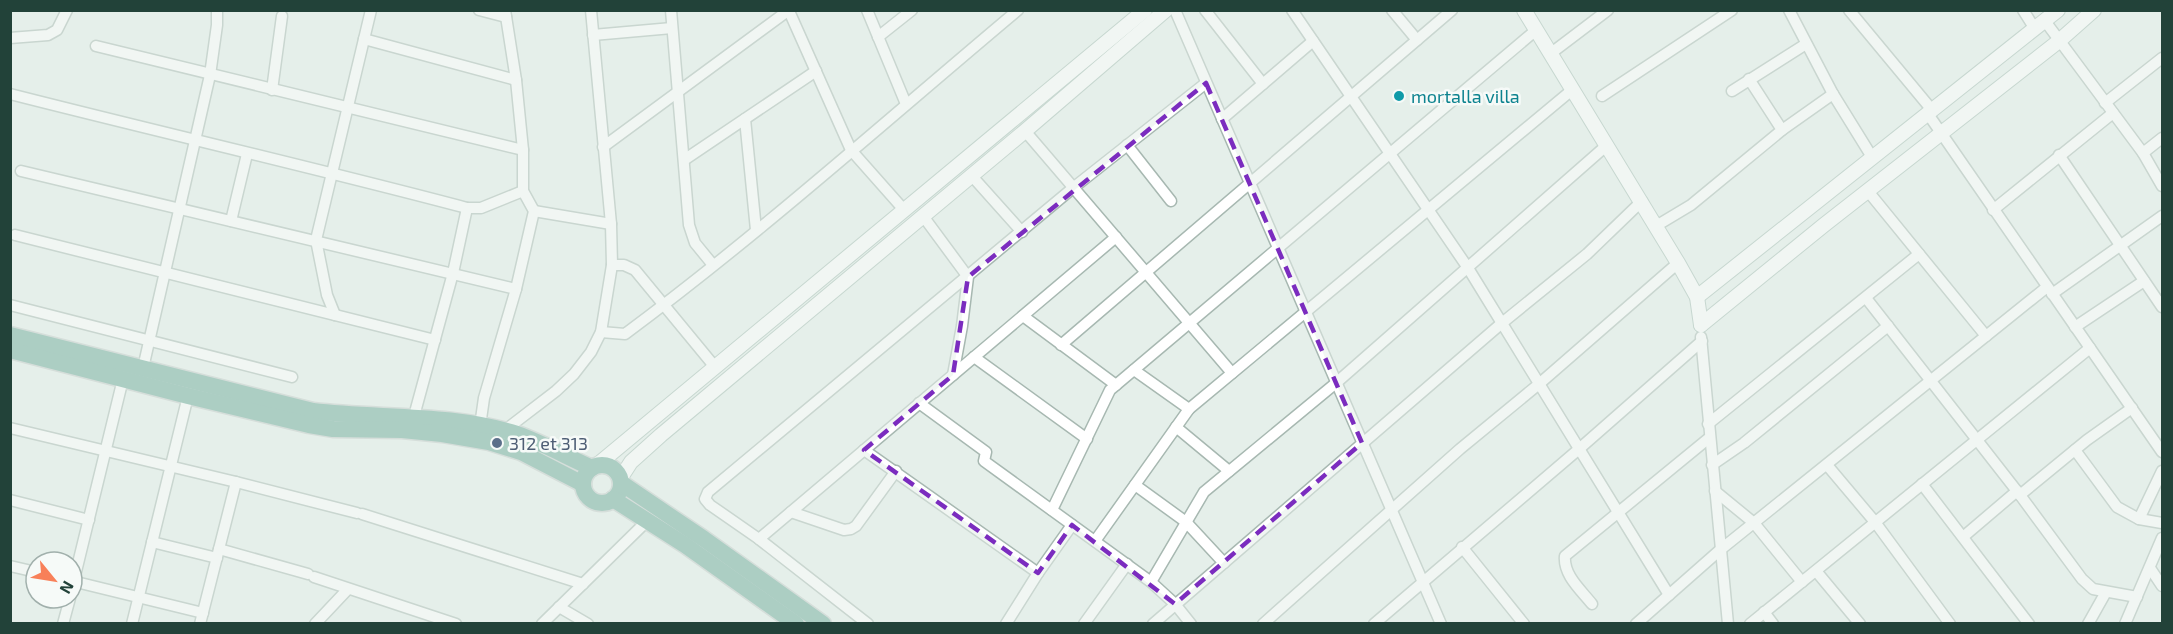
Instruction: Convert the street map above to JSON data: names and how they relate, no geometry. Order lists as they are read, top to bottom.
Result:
{
  "places": ["mortalla villa", "312 et 313"],
  "north": "bottom right"
}
